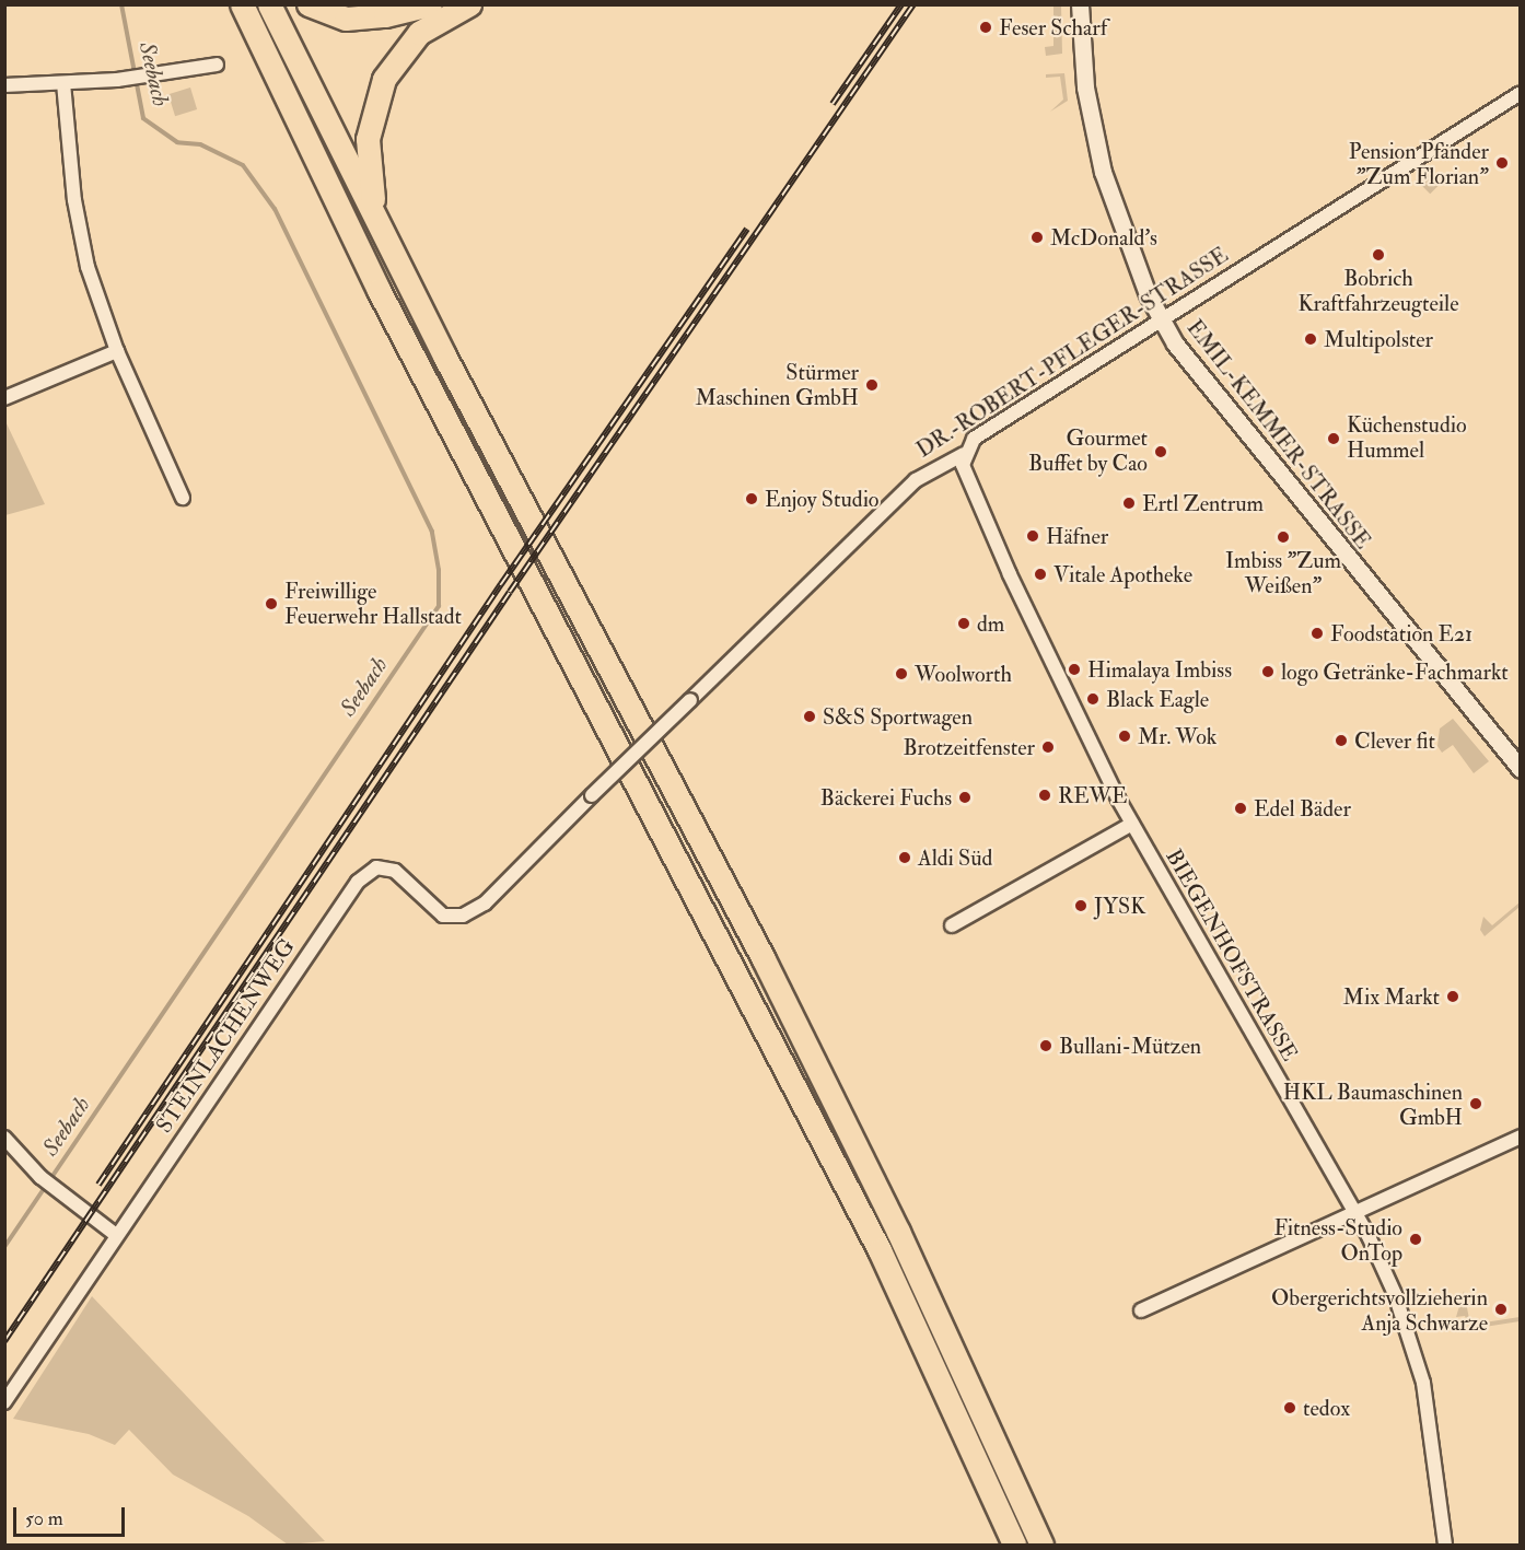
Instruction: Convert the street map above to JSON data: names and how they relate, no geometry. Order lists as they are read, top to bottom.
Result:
{
  "streets": {
    "street": [
      "DR.-ROBERT-PFLEGER-STRASSE",
      "EMIL-KEMMER-STRASSE",
      "BIEGENHOFSTRASSE",
      "STEINLACHENWEG"
    ]
  },
  "crossings": [
    ["DR.-ROBERT-PFLEGER-STRASSE", "EMIL-KEMMER-STRASSE"],
    ["DR.-ROBERT-PFLEGER-STRASSE", "BIEGENHOFSTRASSE"],
    ["DR.-ROBERT-PFLEGER-STRASSE", "STEINLACHENWEG"]
  ],
  "water": ["Seebach"],
  "places": [
    "Feser Scharf",
    "Pension Pfänder \"Zum Florian\"",
    "McDonald's",
    "Bobrich Kraftfahrzeugteile",
    "Multipolster",
    "Stürmer Maschinen GmbH",
    "Küchenstudio Hummel",
    "Gourmet Buffet by Cao",
    "Enjoy Studio",
    "Ertl Zentrum",
    "Häfner",
    "Imbiss \"Zum Weißen\"",
    "Vitale Apotheke",
    "Freiwillige Feuerwehr Hallstadt",
    "dm",
    "Foodstation E21",
    "Himalaya Imbiss",
    "logo Getränke-Fachmarkt",
    "Woolworth",
    "Black Eagle",
    "S&S Sportwagen",
    "Mr. Wok",
    "Clever fit",
    "Brotzeitfenster",
    "REWE",
    "Bäckerei Fuchs",
    "Edel Bäder",
    "Aldi Süd",
    "JYSK",
    "Mix Markt",
    "Bullani-Mützen",
    "HKL Baumaschinen GmbH",
    "Fitness-Studio OnTop",
    "Obergerichtsvollzieherin Anja Schwarze",
    "tedox"
  ],
  "scale_bar": "50 m"
}
